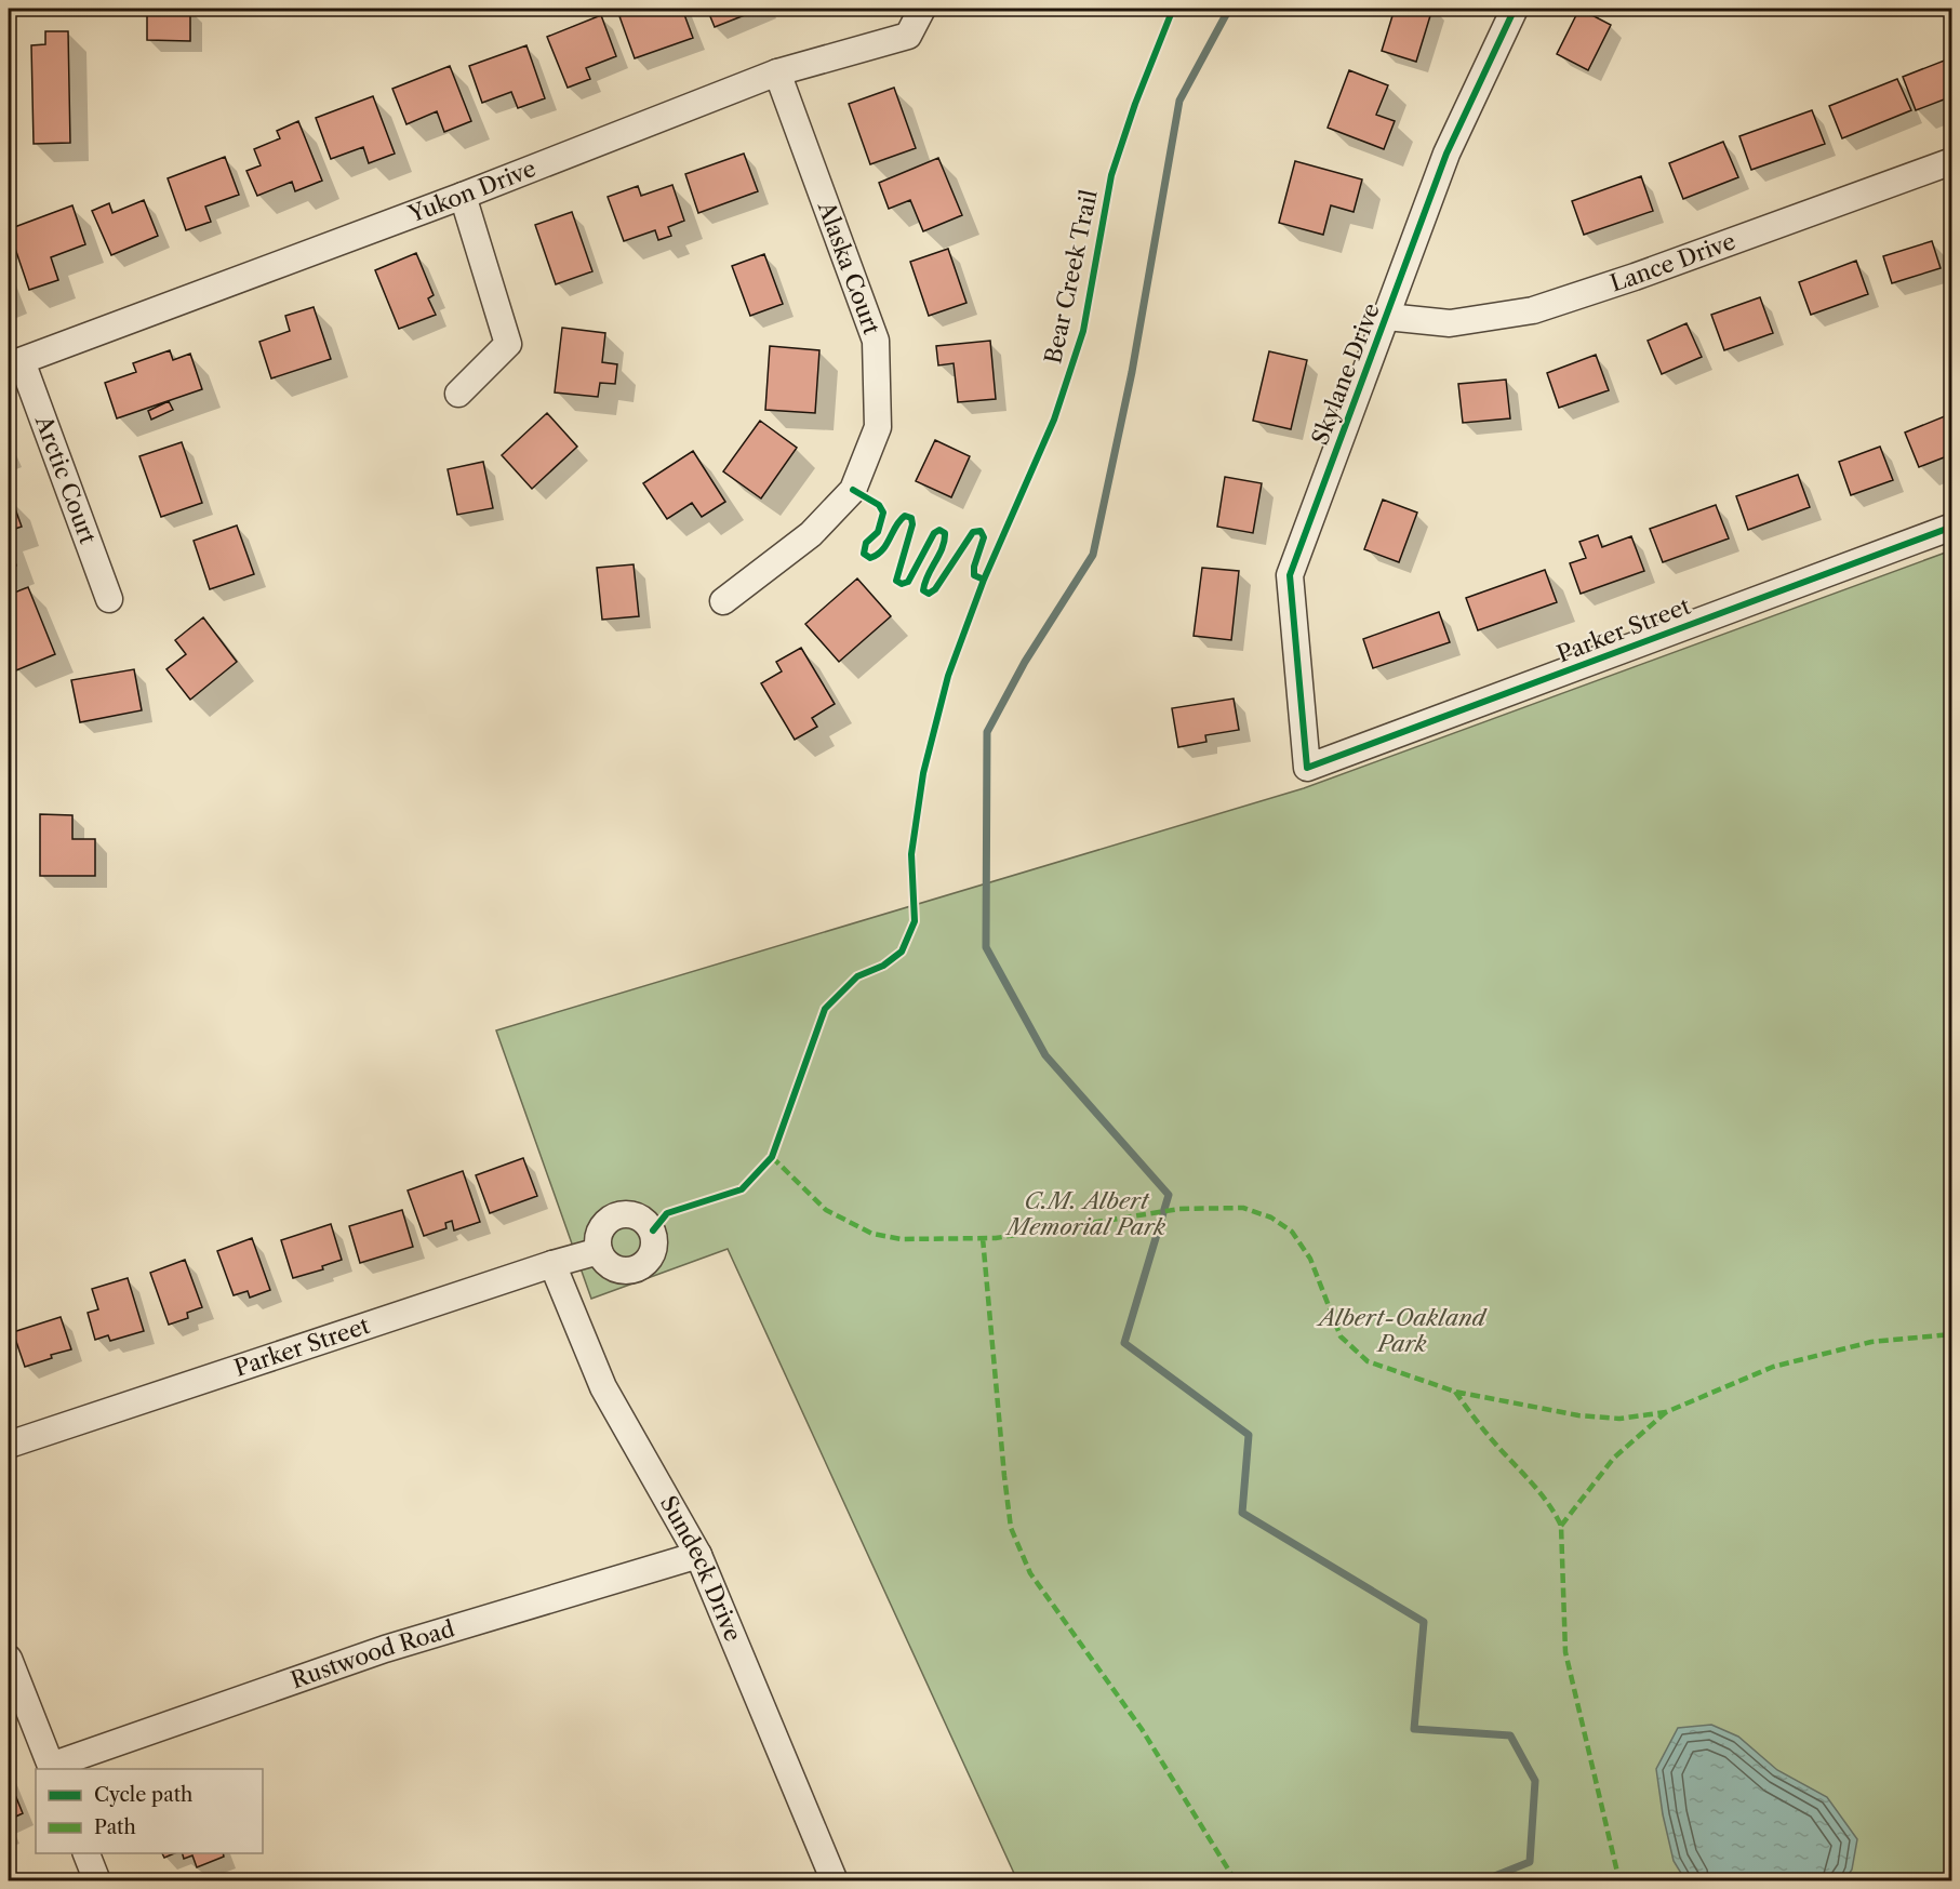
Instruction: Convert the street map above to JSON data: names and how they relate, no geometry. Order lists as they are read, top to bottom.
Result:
{
  "streets": {
    "street": [
      "Yukon Drive",
      "Lance Drive",
      "Alaska Court",
      "Skylane Drive",
      "Arctic Court",
      "Parker Street",
      "Sundeck Drive",
      "Rustwood Road"
    ],
    "cycle path": ["Bear Creek Trail"]
  },
  "crossings": [
    ["Yukon Drive", "Alaska Court"],
    ["Yukon Drive", "Arctic Court"],
    ["Lance Drive", "Skylane Drive"],
    ["Skylane Drive", "Parker Street"],
    ["Parker Street", "Sundeck Drive"],
    ["Sundeck Drive", "Rustwood Road"]
  ],
  "parks": ["C.M. Albert Memorial Park", "Albert-Oakland Park"],
  "legend": ["Cycle path", "Path"]
}
